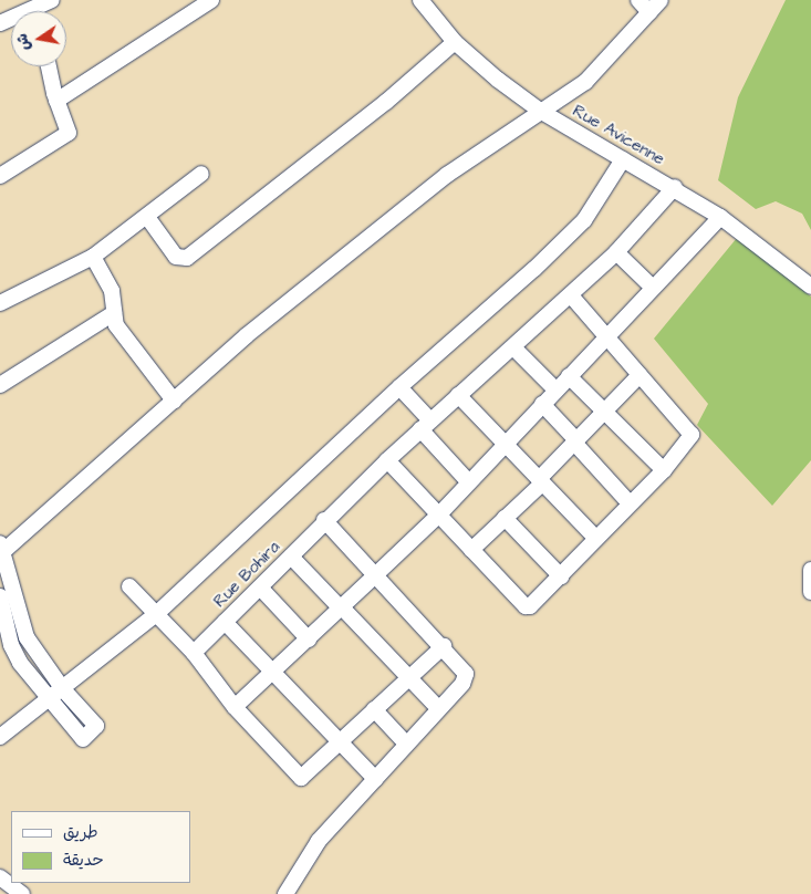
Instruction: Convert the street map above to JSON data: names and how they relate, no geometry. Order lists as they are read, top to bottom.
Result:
{
  "streets": {
    "street": ["Rue Avicenne", "Rue Bohira"]
  },
  "crossings": [
    ["Rue Avicenne", "Rue Bohira"]
  ],
  "legend": ["طريق", "حديقة"],
  "north": "left"
}
